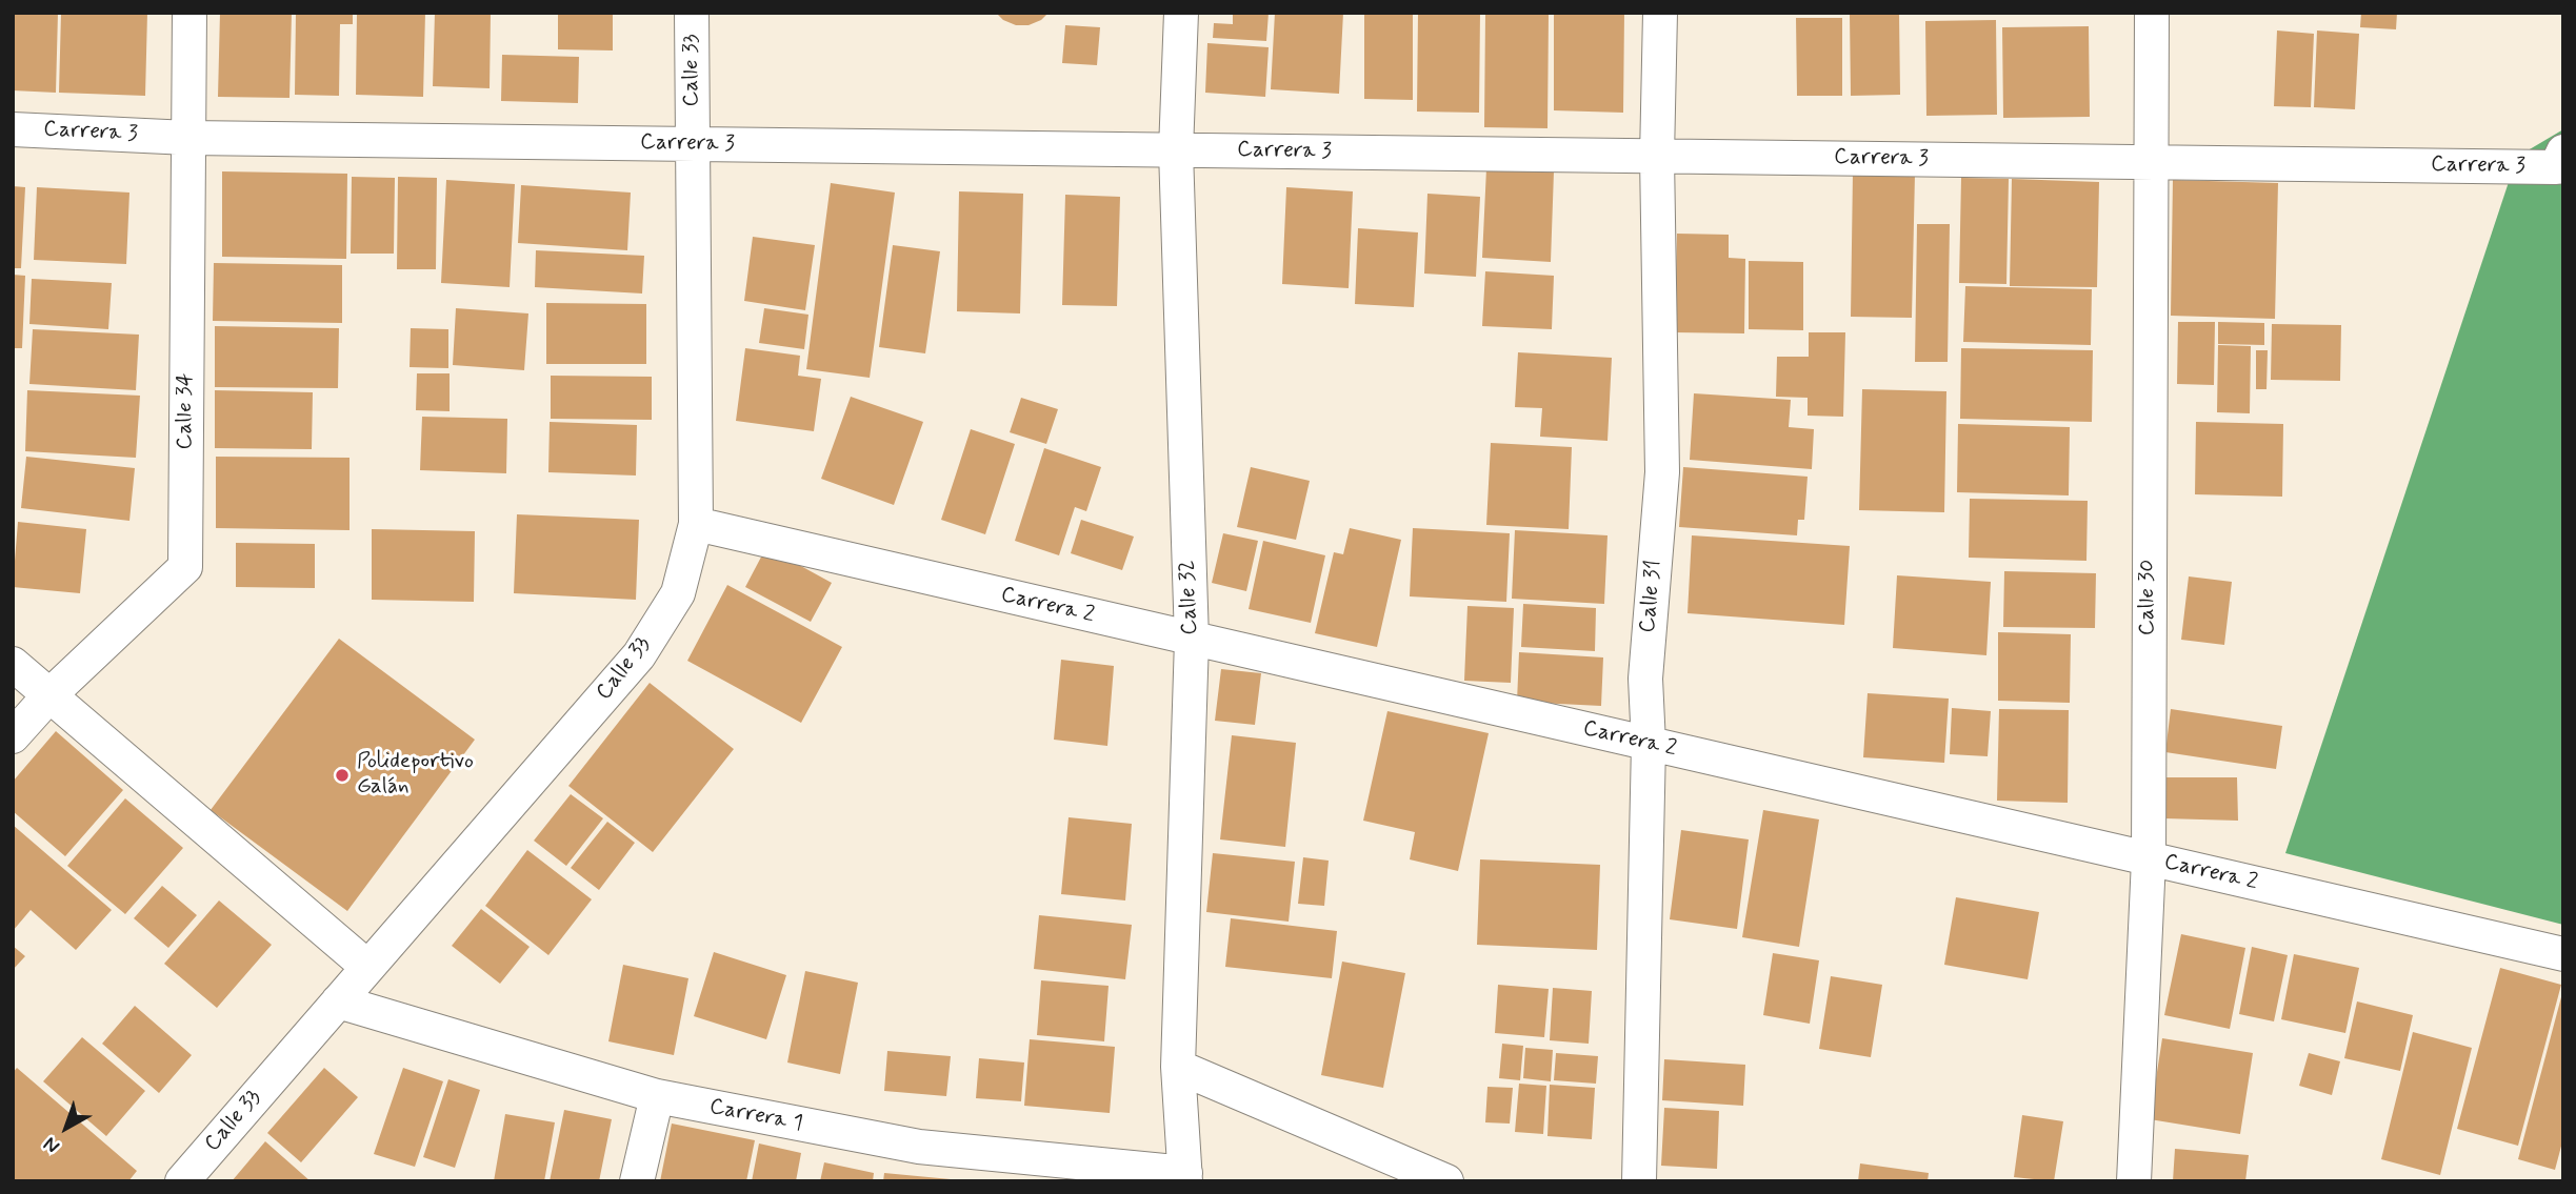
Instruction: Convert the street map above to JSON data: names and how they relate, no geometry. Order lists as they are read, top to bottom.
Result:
{
  "streets": {
    "street": [
      "Calle 33",
      "Carrera 3",
      "Calle 34",
      "Calle 31",
      "Calle 32",
      "Calle 30",
      "Carrera 2",
      "Carrera 1"
    ]
  },
  "crossings": [
    ["Calle 33", "Carrera 3"],
    ["Calle 33", "Carrera 2"],
    ["Calle 33", "Carrera 1"],
    ["Carrera 3", "Calle 34"],
    ["Carrera 3", "Calle 31"],
    ["Carrera 3", "Calle 32"],
    ["Carrera 3", "Calle 30"],
    ["Calle 31", "Carrera 2"],
    ["Calle 32", "Carrera 2"],
    ["Calle 32", "Carrera 1"],
    ["Calle 30", "Carrera 2"]
  ],
  "places": ["Polideportivo Galán"],
  "north": "bottom left"
}
